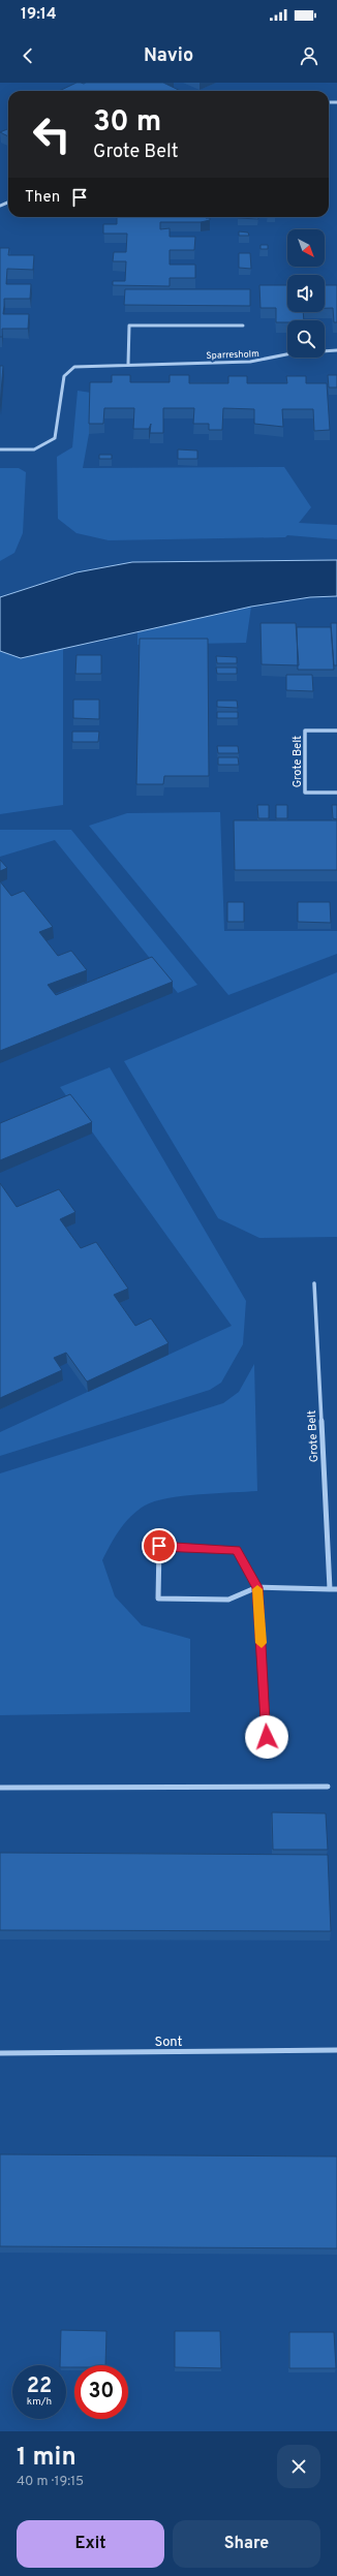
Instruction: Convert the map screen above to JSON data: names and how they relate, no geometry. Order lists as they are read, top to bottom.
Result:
{
  "streets": {
    "street": ["Sparresholm", "Grote Belt", "Sont"]
  },
  "north": "bottom right",
  "page": {
    "status": "19:14",
    "header": "Navio",
    "turn": ["30 m", "Grote Belt"],
    "then": "Then",
    "speed": "22 km/h",
    "limit": "30",
    "heading": ["1 min", "40 m · 19:15"],
    "buttons": ["Exit", "Share"]
  }
}
